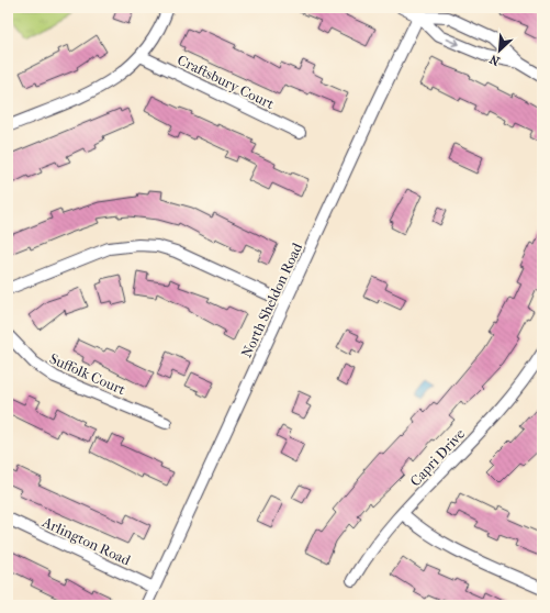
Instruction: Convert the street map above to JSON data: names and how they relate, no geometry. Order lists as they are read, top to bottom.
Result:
{
  "streets": {
    "street": [
      "Craftsbury Court",
      "North Sheldon Road",
      "Suffolk Court",
      "Capri Drive",
      "Arlington Road"
    ]
  },
  "crossings": [
    ["North Sheldon Road", "Arlington Road"]
  ],
  "north": "bottom left"
}
